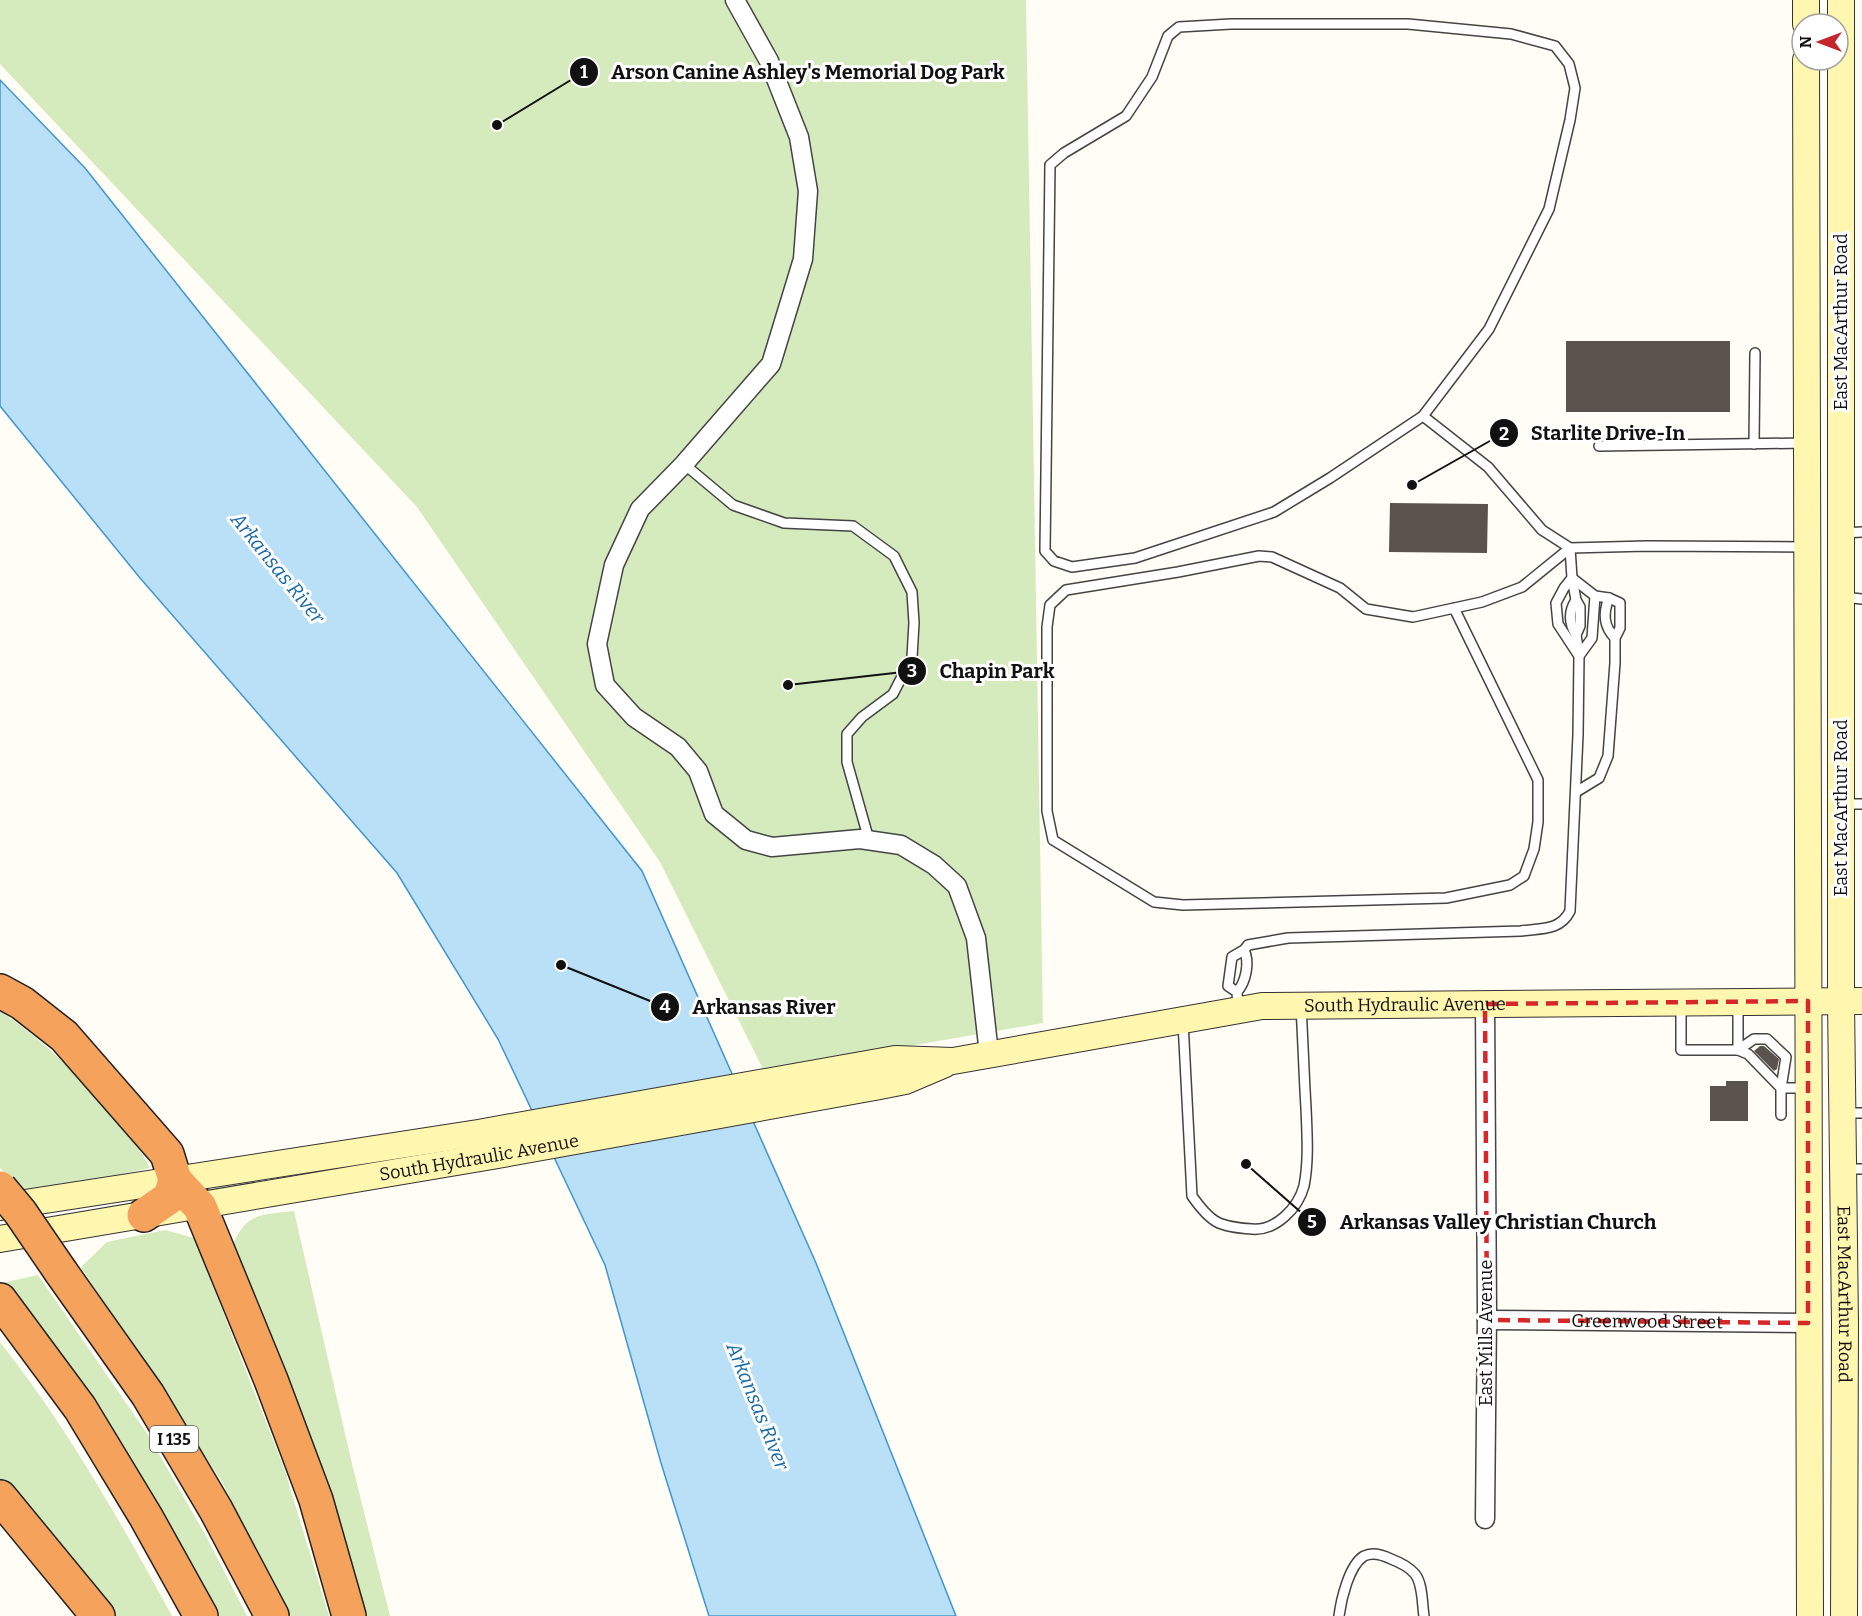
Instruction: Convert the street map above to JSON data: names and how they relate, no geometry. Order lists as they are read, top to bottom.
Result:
{
  "streets": {
    "highway": ["I 135"],
    "street": [
      "East MacArthur Road",
      "South Hydraulic Avenue",
      "Greenwood Street",
      "East Mills Avenue"
    ]
  },
  "crossings": [
    ["East MacArthur Road", "South Hydraulic Avenue"],
    ["East MacArthur Road", "Greenwood Street"],
    ["South Hydraulic Avenue", "East Mills Avenue"],
    ["Greenwood Street", "East Mills Avenue"]
  ],
  "water": ["Arkansas River"],
  "places": [
    "Arson Canine Ashley's Memorial Dog Park",
    "Starlite Drive-In",
    "Chapin Park",
    "Arkansas River",
    "Arkansas Valley Christian Church"
  ],
  "north": "left"
}
